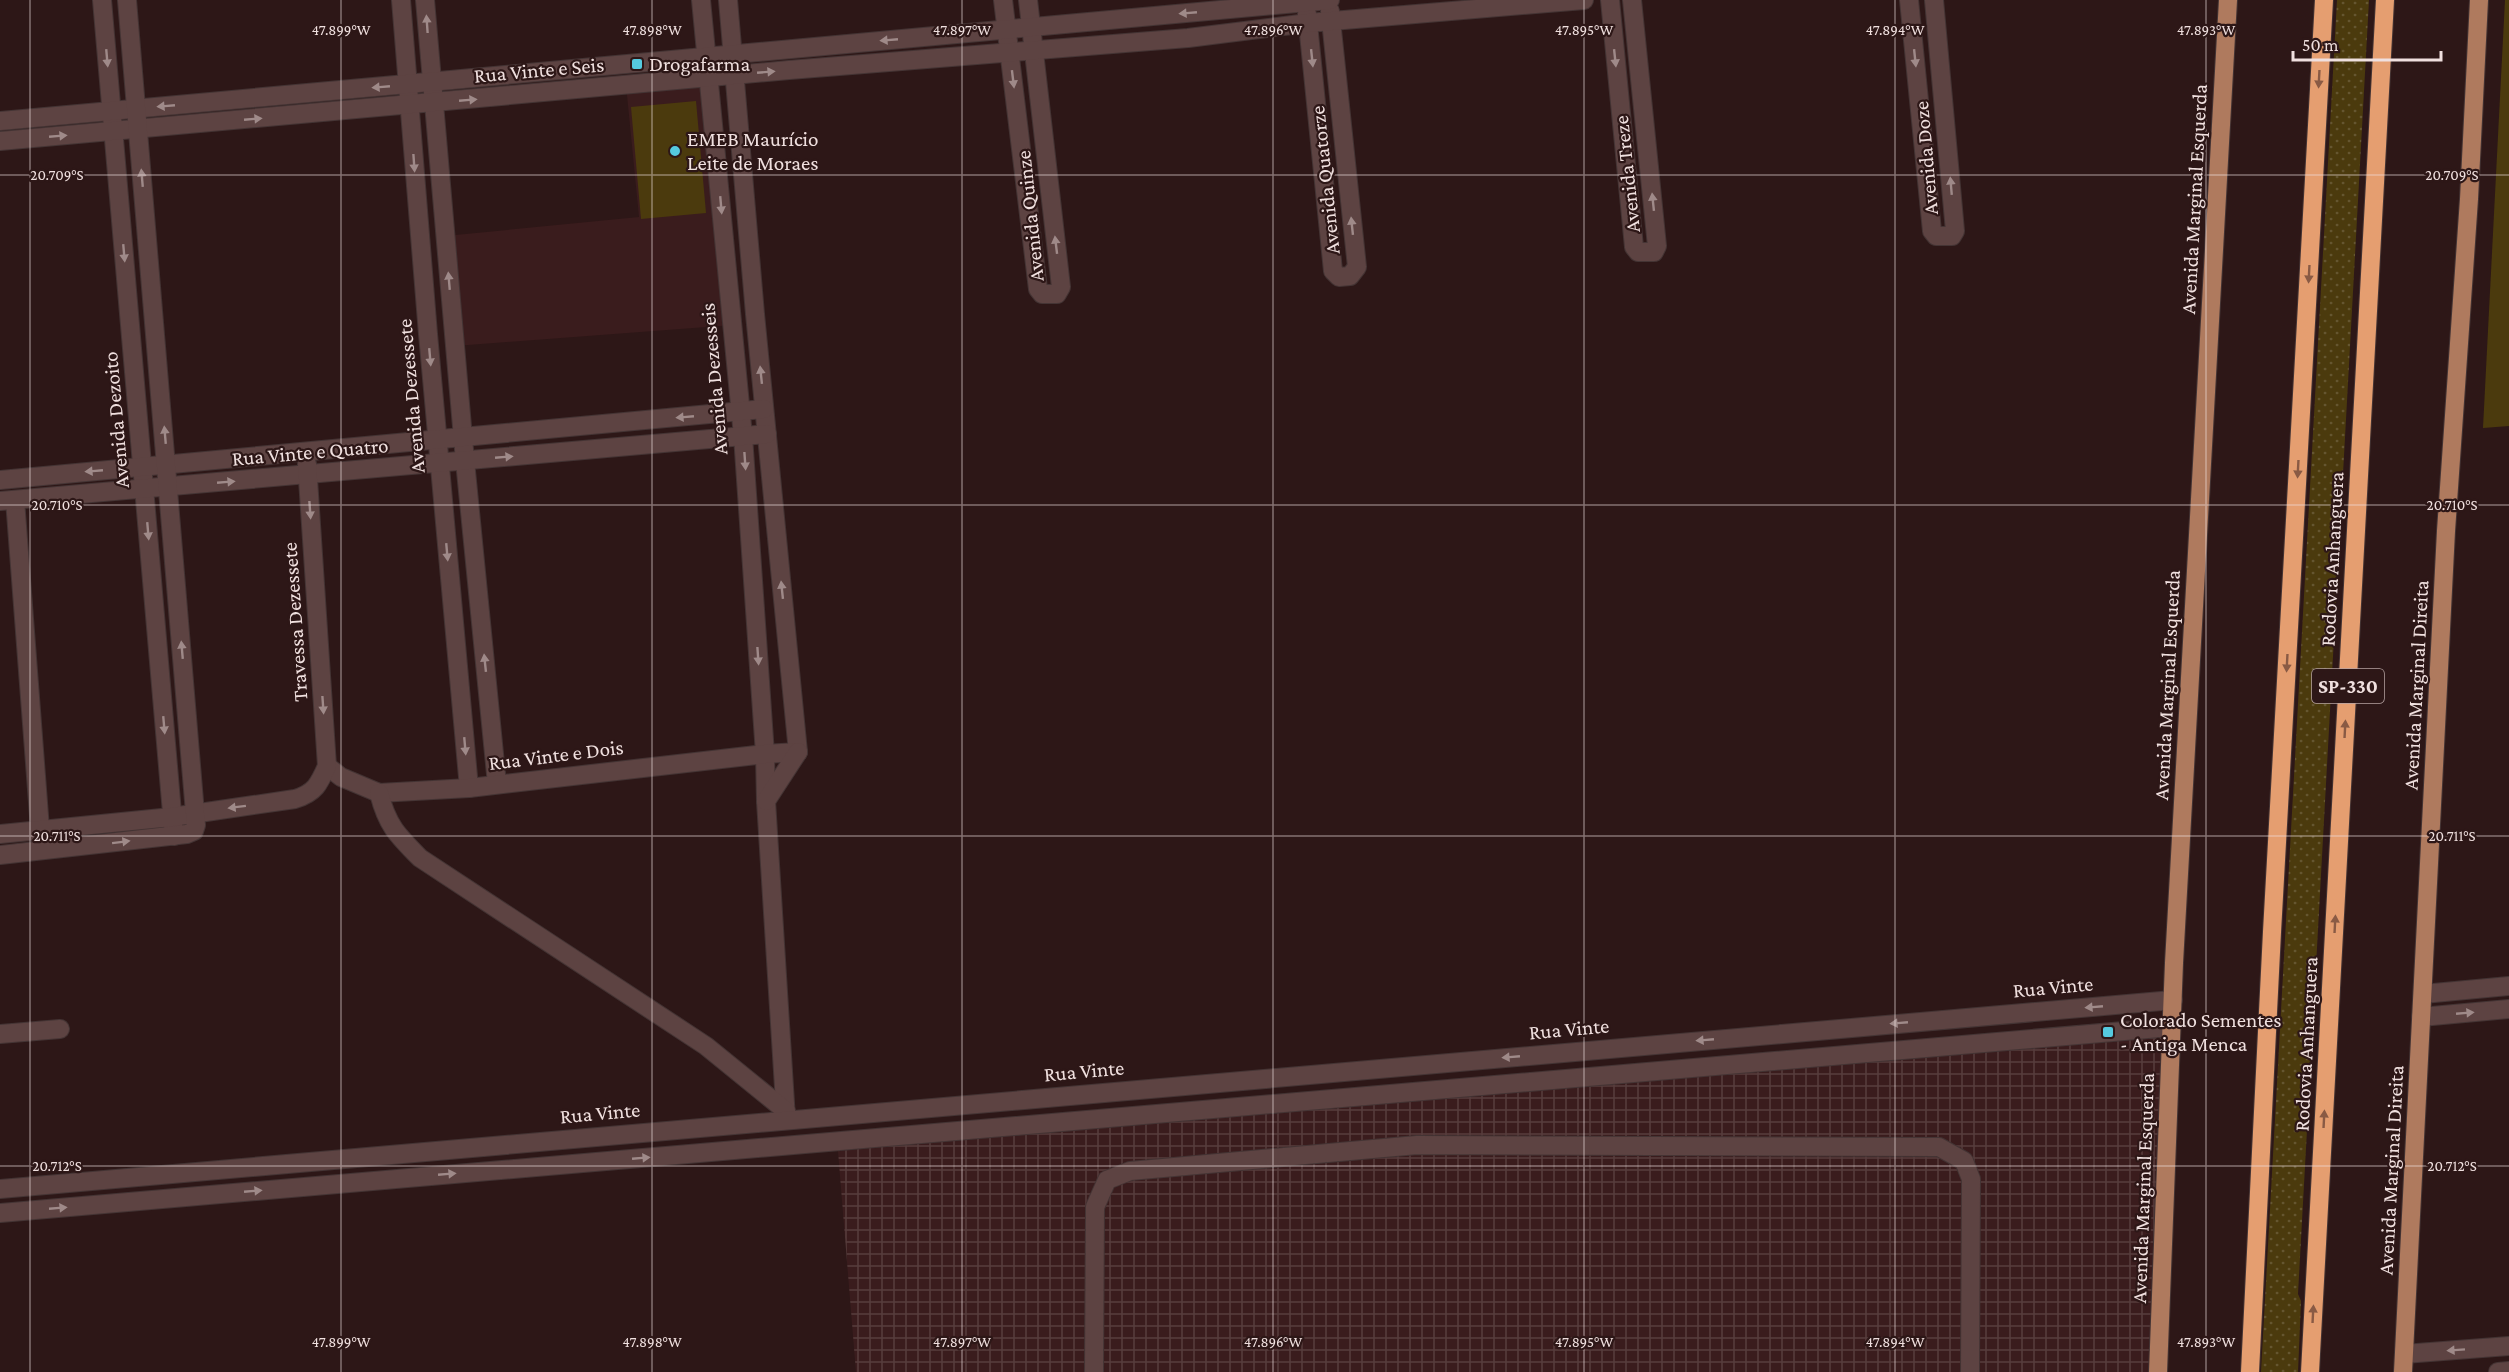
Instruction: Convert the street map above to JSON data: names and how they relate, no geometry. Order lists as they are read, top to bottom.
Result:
{
  "streets": {
    "highway": ["Rodovia Anhanguera", "SP-330"],
    "main road": ["Avenida Marginal Esquerda", "Avenida Marginal Direita"],
    "street": [
      "Rua Vinte e Seis",
      "Avenida Doze",
      "Avenida Treze",
      "Avenida Quatorze",
      "Avenida Quinze",
      "Avenida Dezesseis",
      "Avenida Dezessete",
      "Avenida Dezoito",
      "Rua Vinte e Quatro",
      "Travessa Dezessete",
      "Rua Vinte e Dois",
      "Rua Vinte"
    ]
  },
  "crossings": [
    ["Rua Vinte e Seis", "Avenida Quatorze"],
    ["Rua Vinte e Seis", "Avenida Quinze"],
    ["Rua Vinte e Seis", "Avenida Dezesseis"],
    ["Rua Vinte e Seis", "Avenida Dezessete"],
    ["Rua Vinte e Seis", "Avenida Dezoito"],
    ["Avenida Marginal Esquerda", "Rua Vinte"],
    ["Avenida Dezesseis", "Rua Vinte e Quatro"],
    ["Avenida Dezesseis", "Rua Vinte e Dois"],
    ["Avenida Dezesseis", "Rua Vinte"],
    ["Avenida Dezessete", "Rua Vinte e Quatro"],
    ["Avenida Dezessete", "Rua Vinte e Dois"],
    ["Avenida Dezoito", "Rua Vinte e Quatro"],
    ["Rua Vinte e Quatro", "Travessa Dezessete"],
    ["Travessa Dezessete", "Rua Vinte e Dois"]
  ],
  "places": {
    "transit": ["Drogafarma", "Colorado Sementes - Antiga Menca"],
    "other": ["EMEB Maurício Leite de Moraes"]
  },
  "scale_bar": "50 m",
  "coordinates": [
    "47.899°W",
    "47.898°W",
    "47.897°W",
    "47.896°W",
    "47.895°W",
    "47.894°W",
    "47.893°W",
    "20.709°S",
    "20.710°S",
    "20.711°S",
    "20.712°S"
  ]
}
